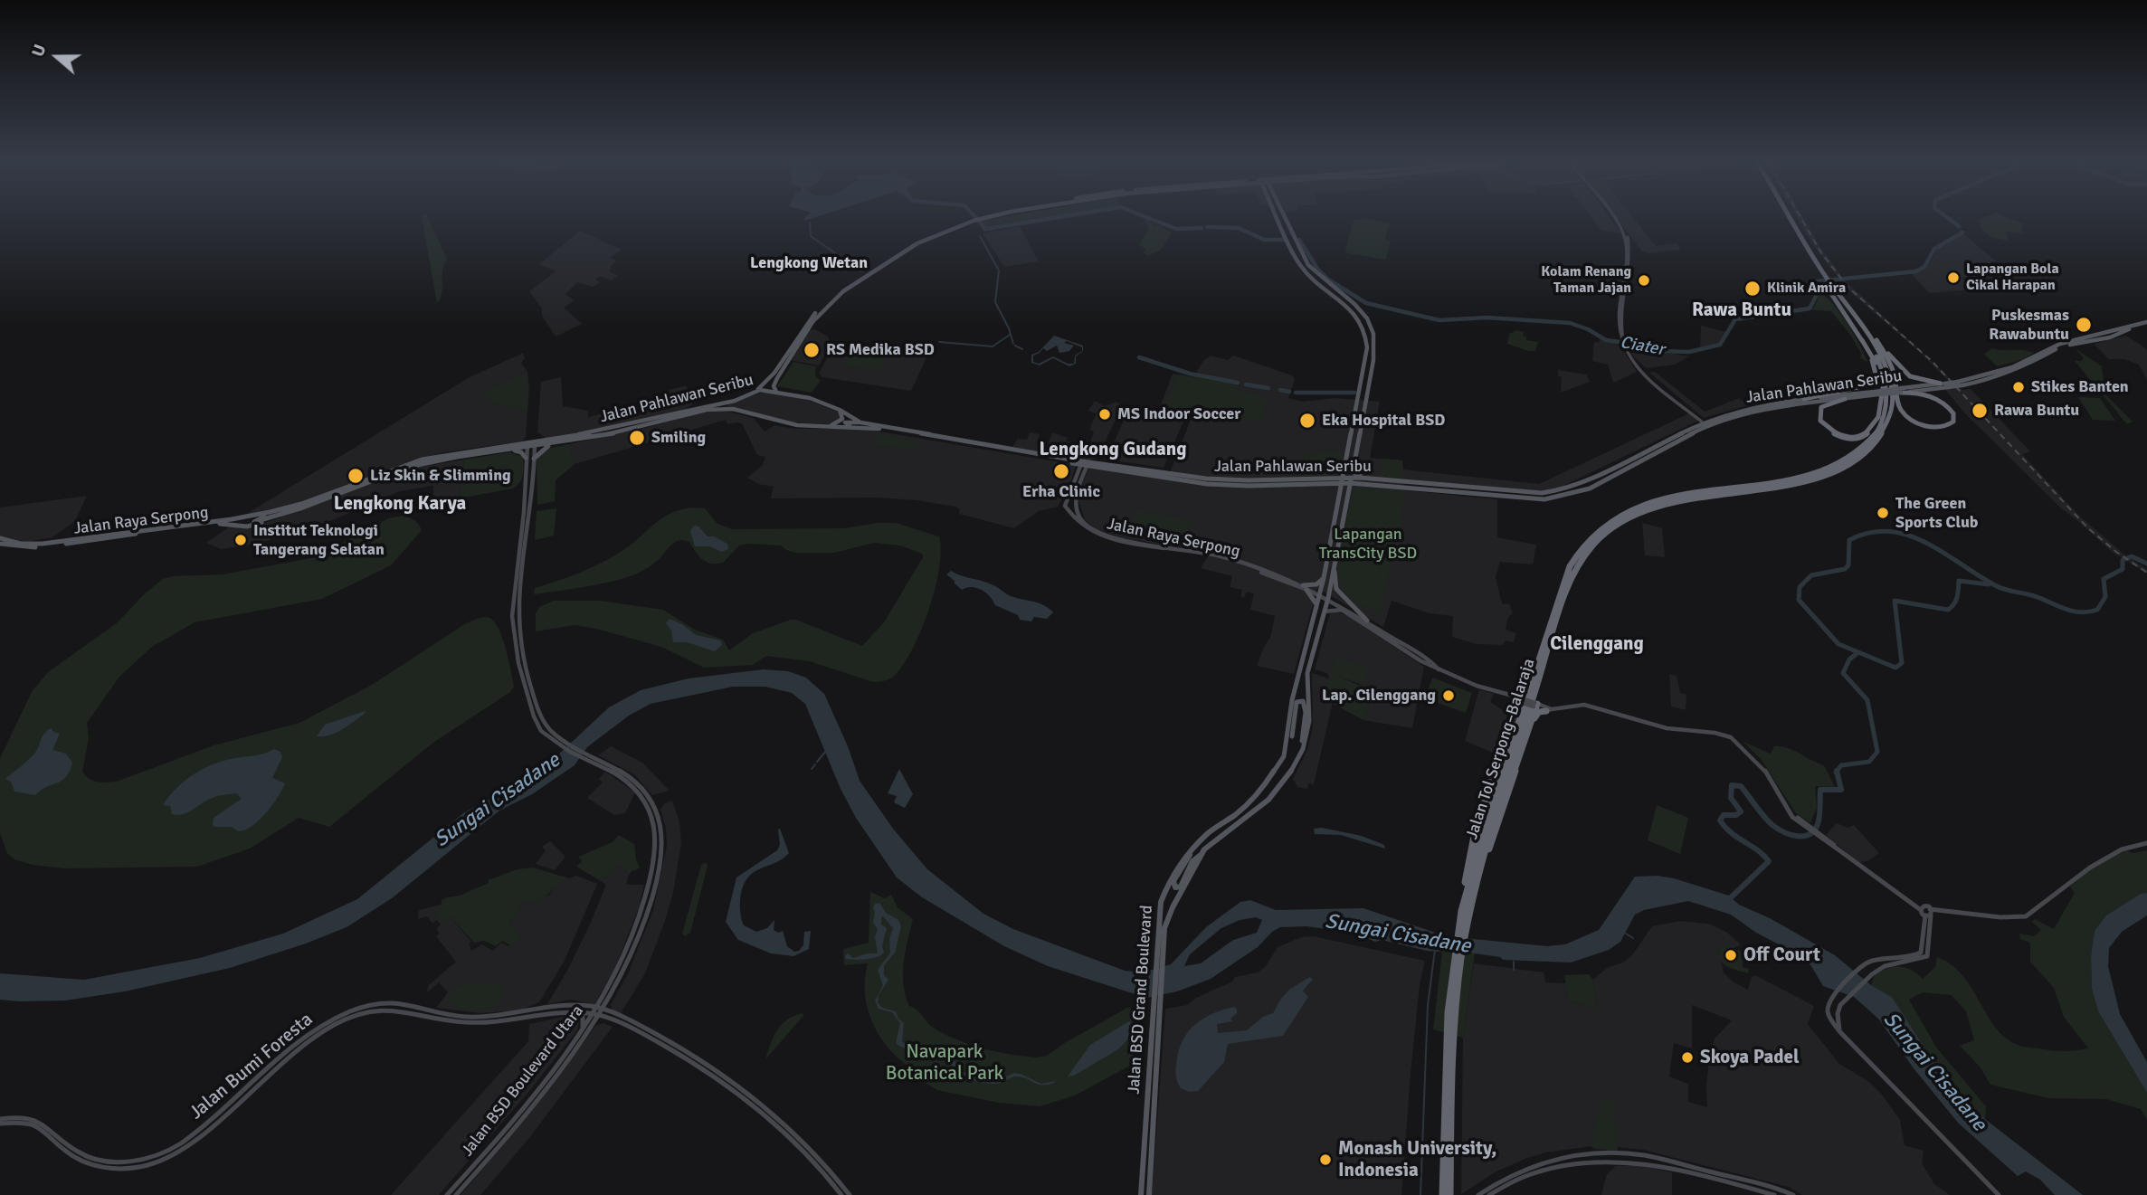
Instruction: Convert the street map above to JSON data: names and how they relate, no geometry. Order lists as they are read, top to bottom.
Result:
{
  "streets": {
    "highway": ["Jalan Tol Serpong–Balaraja"],
    "main road": [
      "Jalan Pahlawan Seribu",
      "Jalan Raya Serpong",
      "Jalan BSD Grand Boulevard",
      "Jalan Bumi Foresta",
      "Jalan BSD Boulevard Utara"
    ]
  },
  "crossings": [
    ["Jalan Pahlawan Seribu", "Jalan Raya Serpong"],
    ["Jalan Pahlawan Seribu", "Jalan BSD Grand Boulevard"],
    ["Jalan Pahlawan Seribu", "Jalan BSD Boulevard Utara"],
    ["Jalan Raya Serpong", "Jalan BSD Grand Boulevard"],
    ["Jalan Bumi Foresta", "Jalan BSD Boulevard Utara"]
  ],
  "districts": [
    "Lengkong Wetan",
    "Rawa Buntu",
    "Lengkong Gudang",
    "Lengkong Karya",
    "Cilenggang"
  ],
  "water": ["Ciater", "Sungai Cisadane"],
  "parks": ["Lapangan TransCity BSD", "Navapark Botanical Park"],
  "places": [
    "Lapangan Bola Cikal Harapan",
    "Kolam Renang Taman Jajan",
    "Klinik Amira",
    "Puskesmas Rawabuntu",
    "RS Medika BSD",
    "Stikes Banten",
    "Rawa Buntu",
    "MS Indoor Soccer",
    "Eka Hospital BSD",
    "Smiling",
    "Erha Clinic",
    "Liz Skin & Slimming",
    "The Green Sports Club",
    "Institut Teknologi Tangerang Selatan",
    "Lap. Cilenggang",
    "Off Court",
    "Skoya Padel",
    "Monash University, Indonesia"
  ],
  "north": "left"
}
